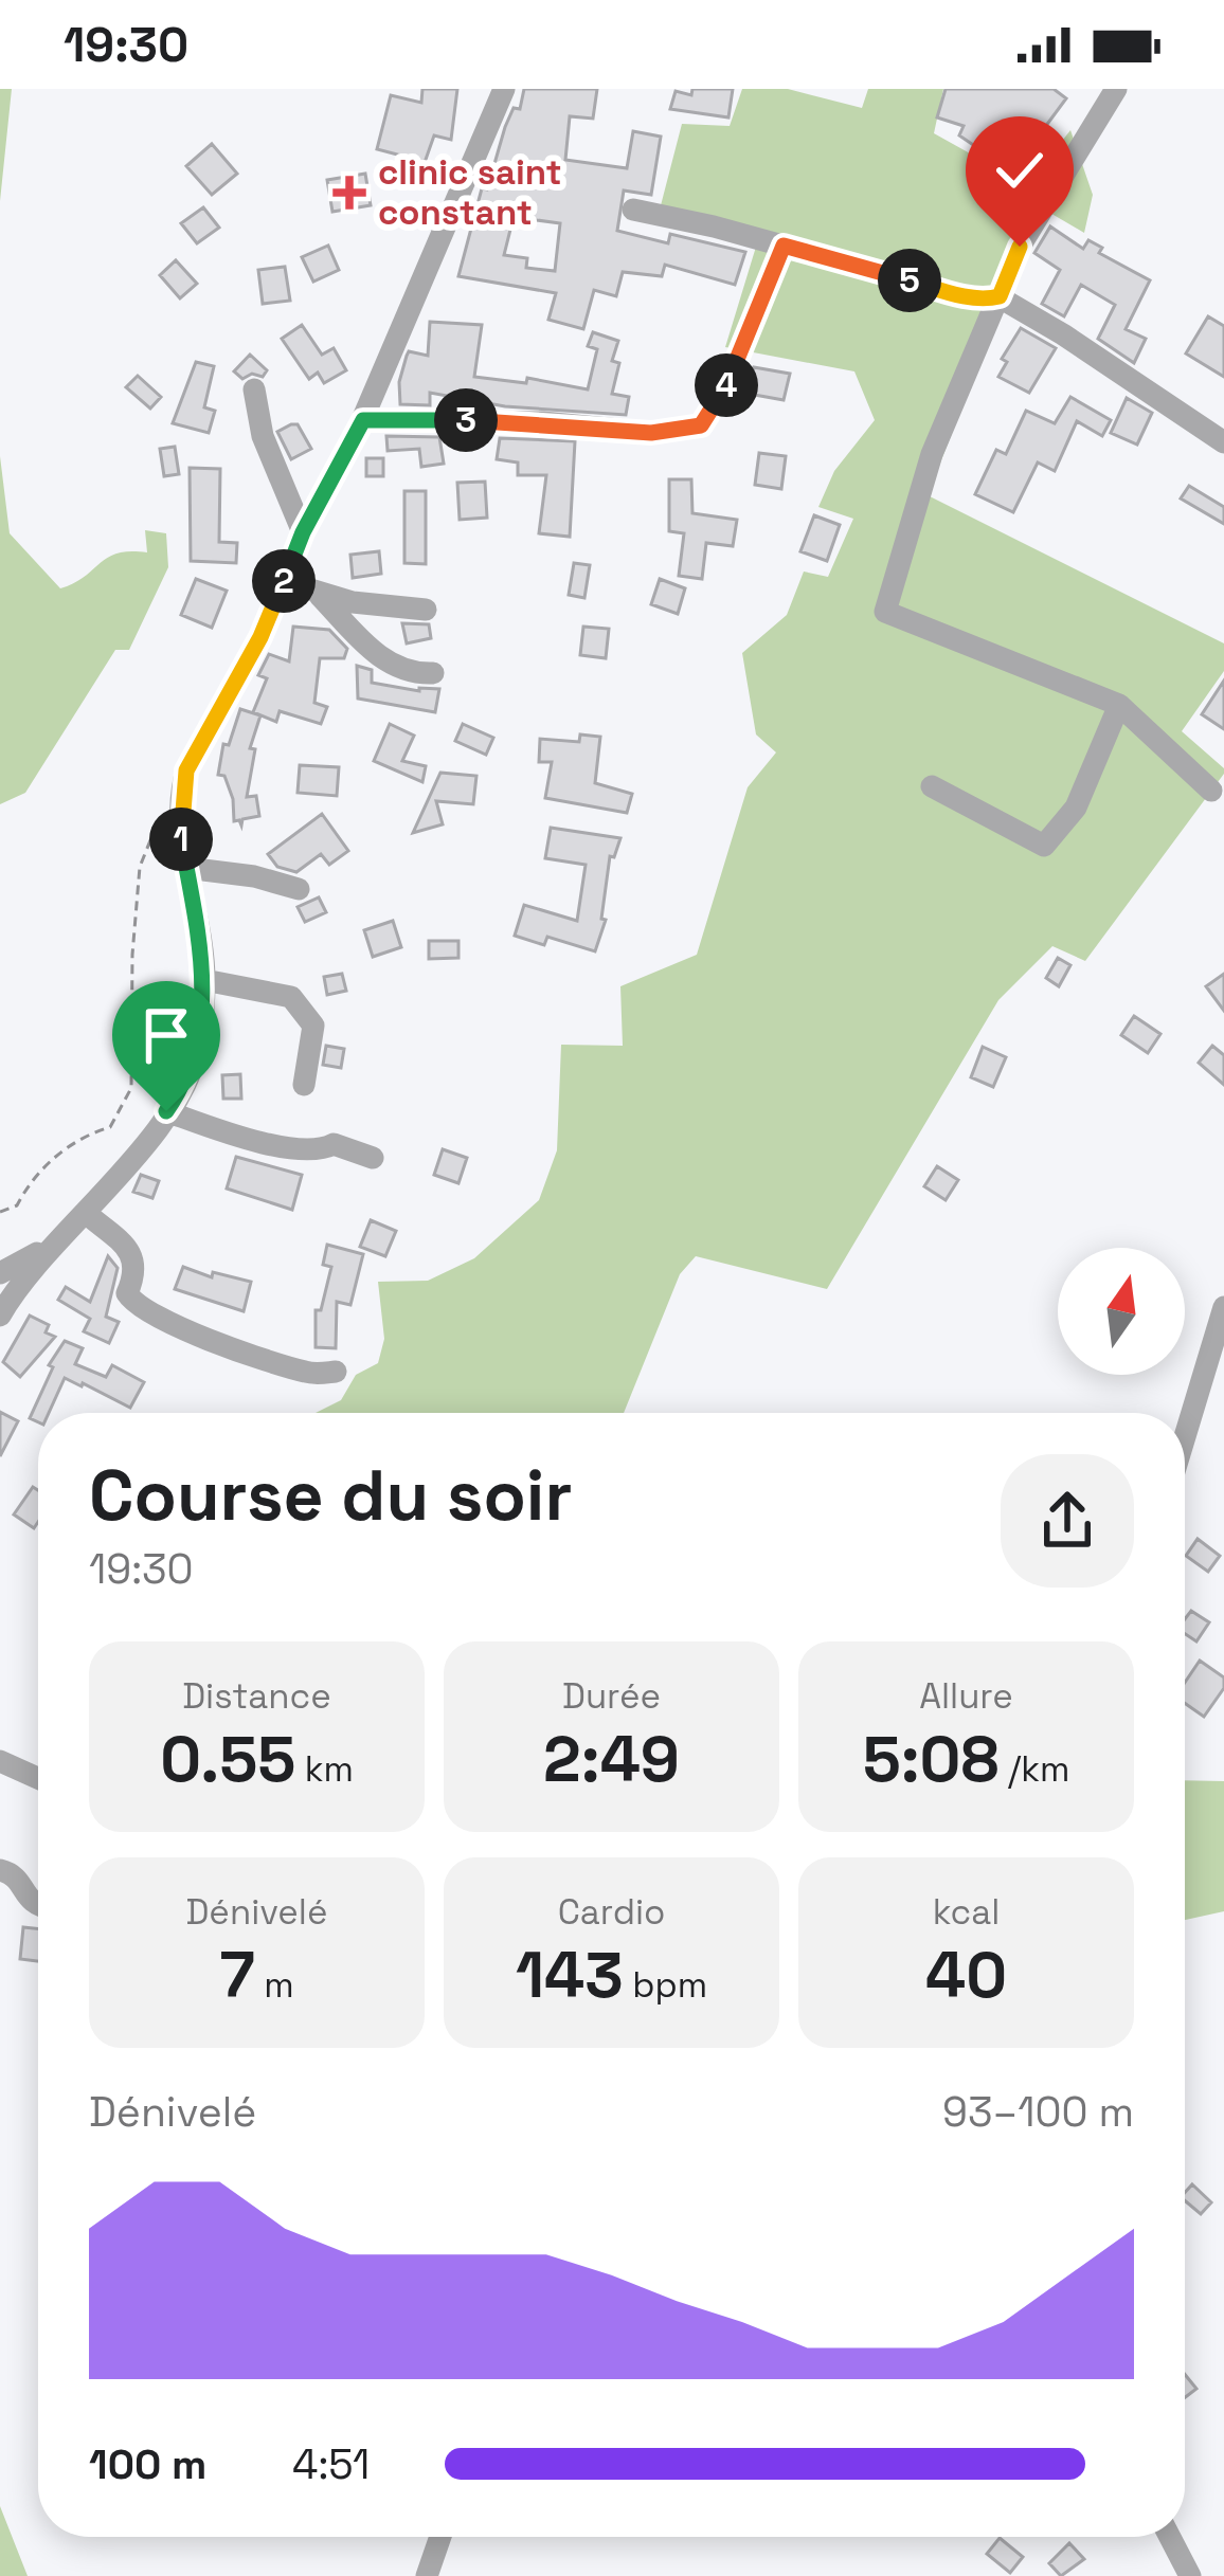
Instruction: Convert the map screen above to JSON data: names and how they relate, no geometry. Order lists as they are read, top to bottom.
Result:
{
  "places": {
    "health": ["clinic saint constant"]
  },
  "north": "top",
  "page": {
    "status": "19:30",
    "pins": [
      "5",
      "4",
      "3",
      "2",
      "1"
    ],
    "heading": ["Course du soir", "19:30"],
    "stats": [
      ["Distance", "0.55 km"],
      ["Durée", "2:49"],
      ["Allure", "5:08 /km"],
      ["Dénivelé", "7 m"],
      ["Cardio", "143 bpm"],
      ["kcal", "40"]
    ],
    "chart": ["Dénivelé", "93–100 m"],
    "list": [
      {
        "name": "100 m",
        "note": "4:51"
      }
    ]
  }
}
